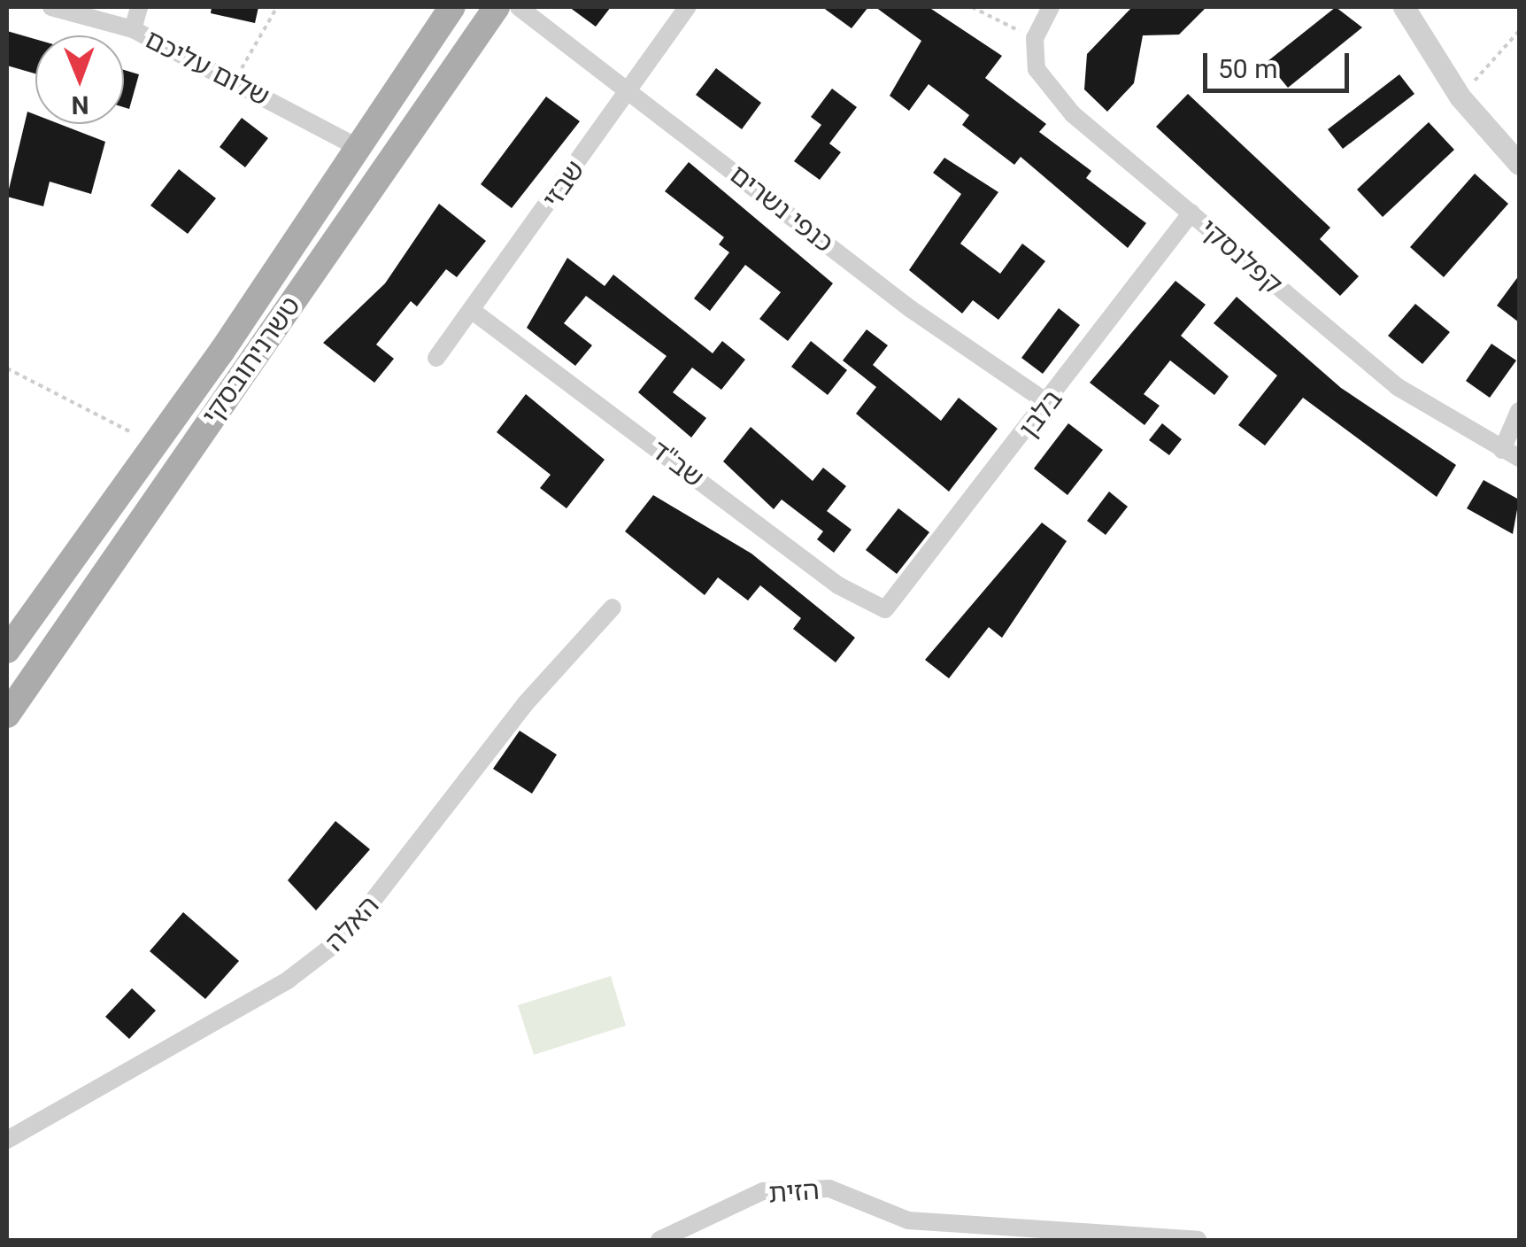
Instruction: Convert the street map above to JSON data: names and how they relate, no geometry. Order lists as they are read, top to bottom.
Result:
{
  "streets": {
    "main road": ["טשרניחובסקי"],
    "street": [
      "שלום עליכם",
      "שבזי",
      "כנפי נשרים",
      "קפלנסקי",
      "בלבן",
      "שב''ד",
      "האלה",
      "הזית"
    ]
  },
  "crossings": [
    ["שלום עליכם", "טשרניחובסקי"],
    ["שבזי", "כנפי נשרים"],
    ["שבזי", "שב''ד"],
    ["כנפי נשרים", "בלבן"],
    ["קפלנסקי", "בלבן"],
    ["בלבן", "שב''ד"]
  ],
  "scale_bar": "50 m",
  "north": "bottom"
}
